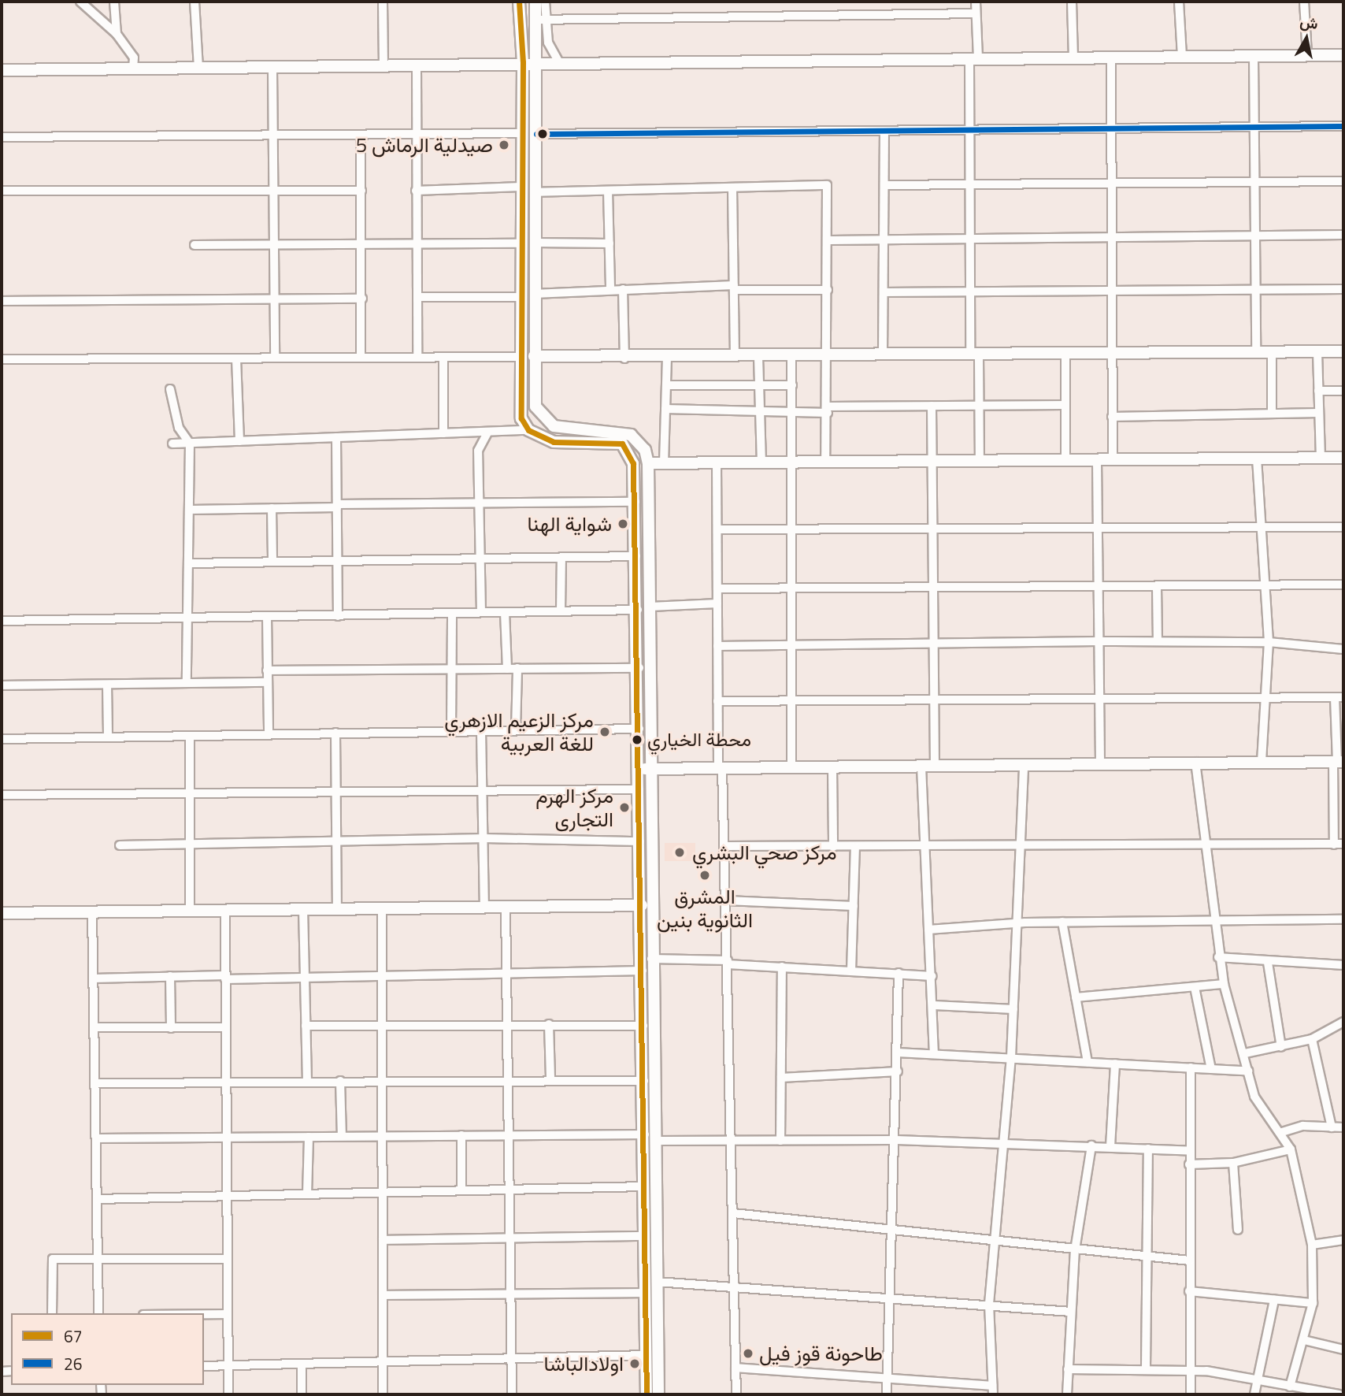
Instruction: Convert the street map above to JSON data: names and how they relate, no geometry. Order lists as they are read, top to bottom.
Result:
{
  "places": [
    "صيدلية الرماش 5",
    "شواية الهنا",
    "مركز الزعيم الازهري للغة العربية",
    "محطة الخياري",
    "مركز الهرم التجارى",
    "مركز صحي البشري",
    "المشرق الثانوية بنين",
    "طاحونة قوز فيل",
    "اولادالباشا"
  ],
  "lines": ["transit line 67", "transit line 26"],
  "legend": ["67", "26"],
  "north": "top"
}
